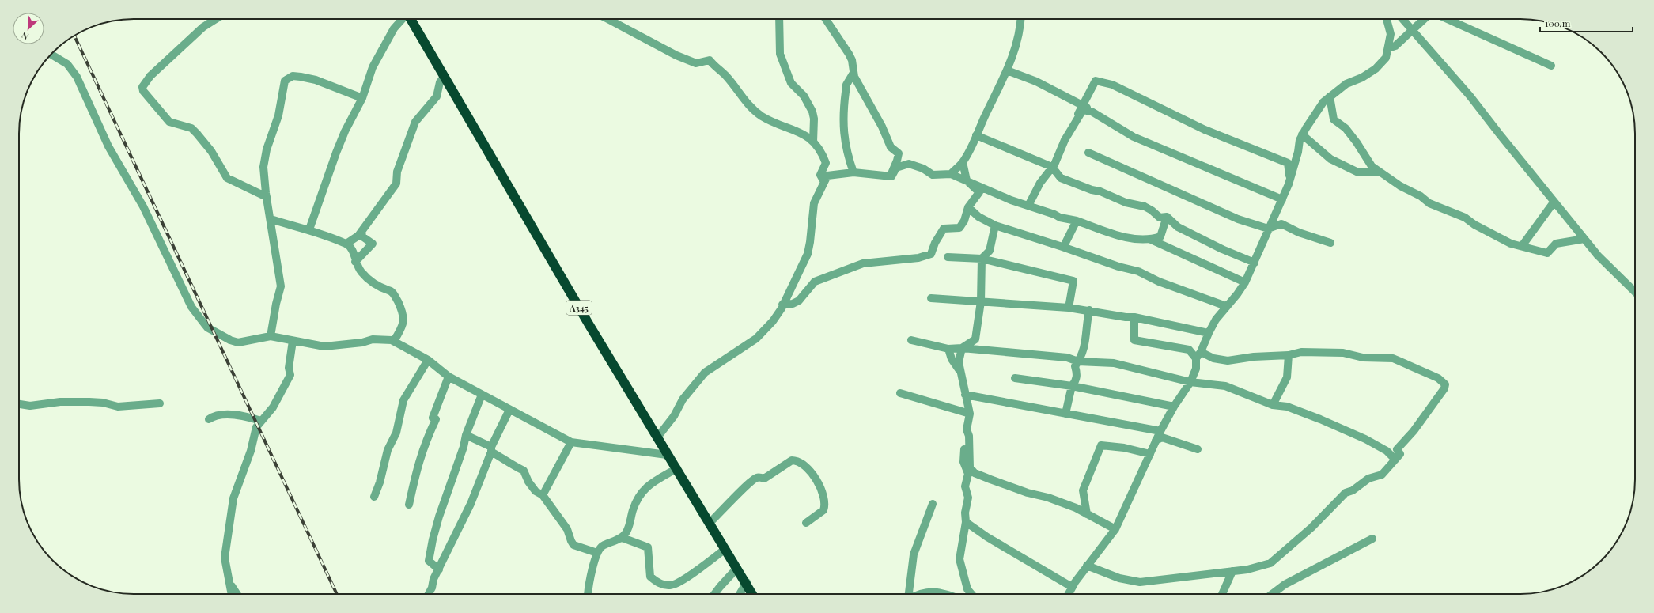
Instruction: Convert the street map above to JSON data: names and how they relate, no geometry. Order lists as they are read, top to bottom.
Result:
{
  "streets": {
    "highway": ["A345"]
  },
  "scale_bar": "100 m",
  "north": "bottom left"
}
